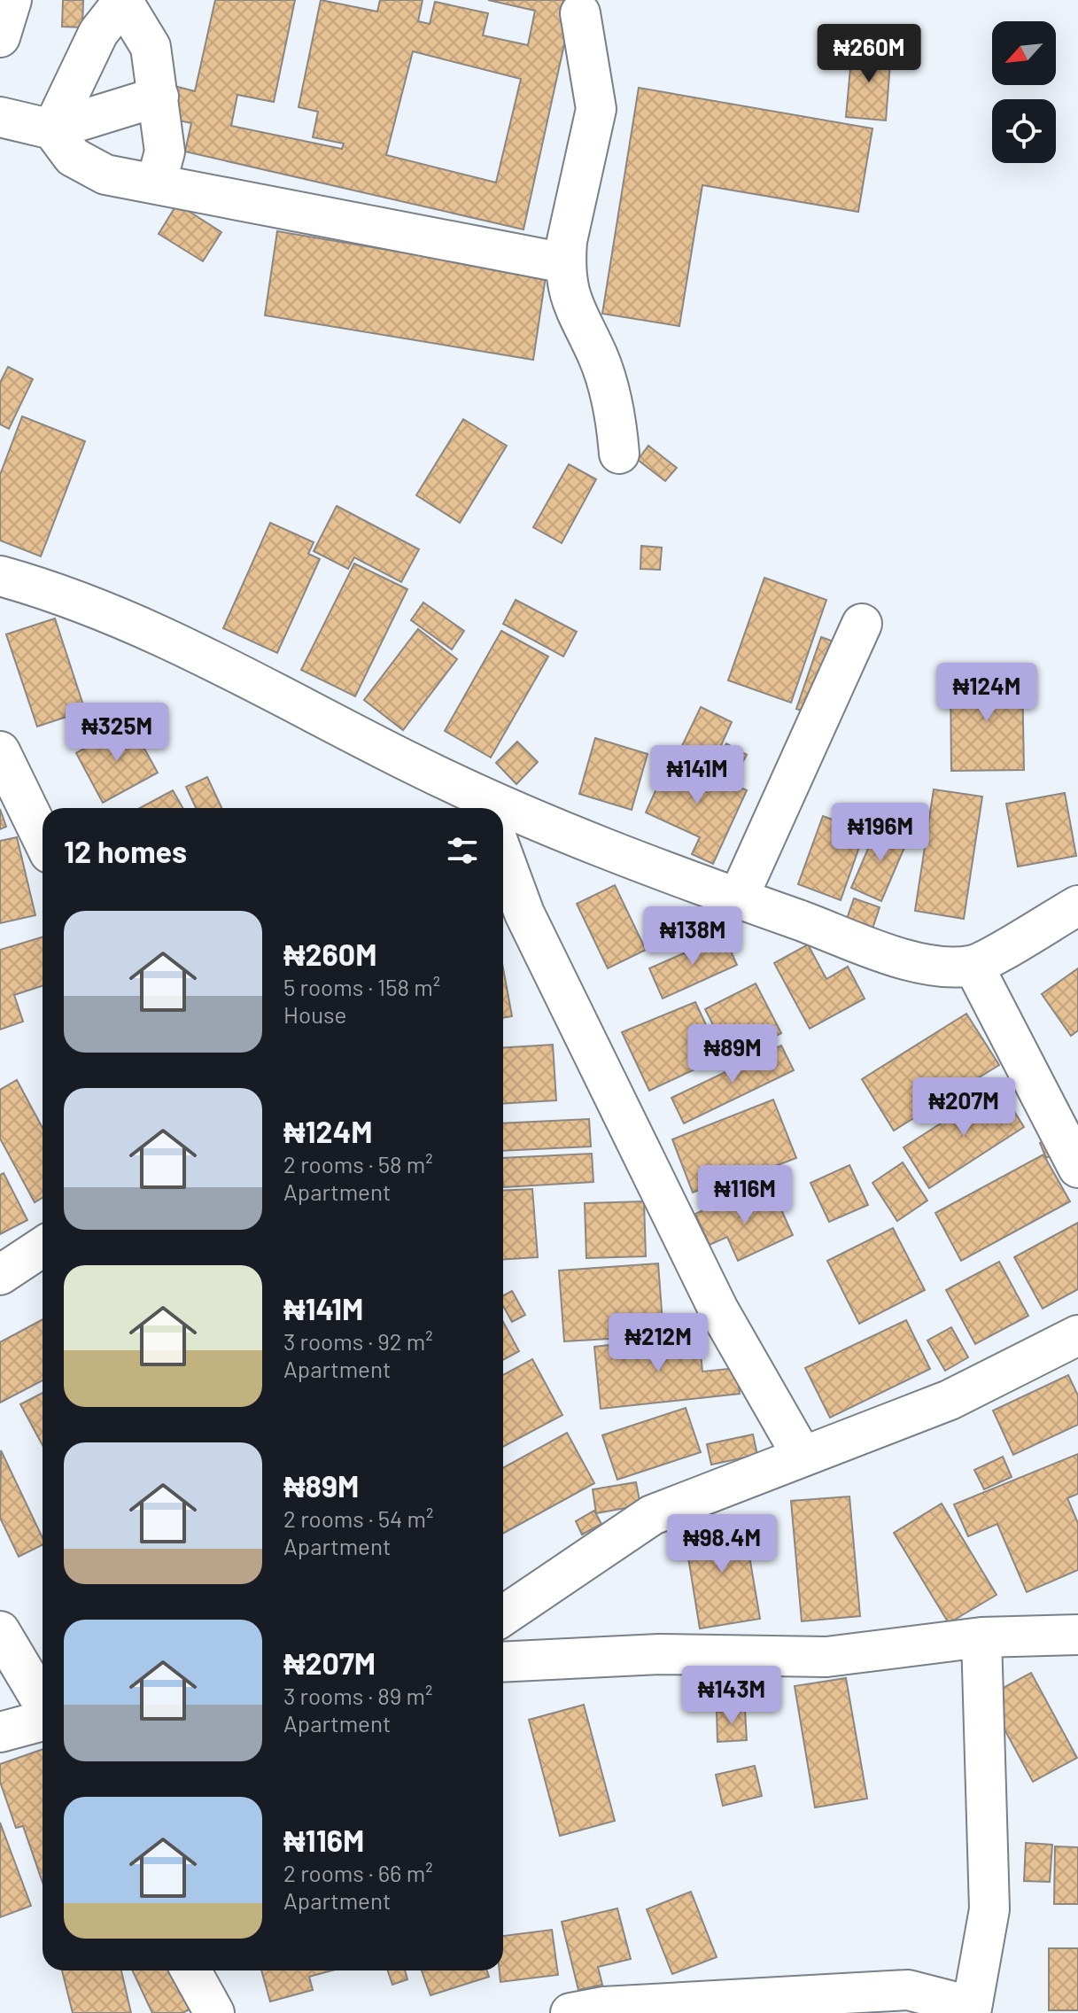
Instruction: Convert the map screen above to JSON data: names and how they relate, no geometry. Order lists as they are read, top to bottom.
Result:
{
  "north": "bottom left",
  "page": {
    "price": [
      "₦260M",
      "₦124M",
      "₦325M",
      "₦141M",
      "₦196M",
      "₦138M",
      "₦89M",
      "₦207M",
      "₦116M",
      "₦212M",
      "₦98.4M",
      "₦143M"
    ],
    "heading": "12 homes",
    "list": [
      {
        "name": "₦260M",
        "note": "5 rooms · 158 m² · House"
      },
      {
        "name": "₦124M",
        "note": "2 rooms · 58 m² · Apartment"
      },
      {
        "name": "₦141M",
        "note": "3 rooms · 92 m² · Apartment"
      },
      {
        "name": "₦89M",
        "note": "2 rooms · 54 m² · Apartment"
      },
      {
        "name": "₦207M",
        "note": "3 rooms · 89 m² · Apartment"
      },
      {
        "name": "₦116M",
        "note": "2 rooms · 66 m² · Apartment"
      }
    ]
  }
}
